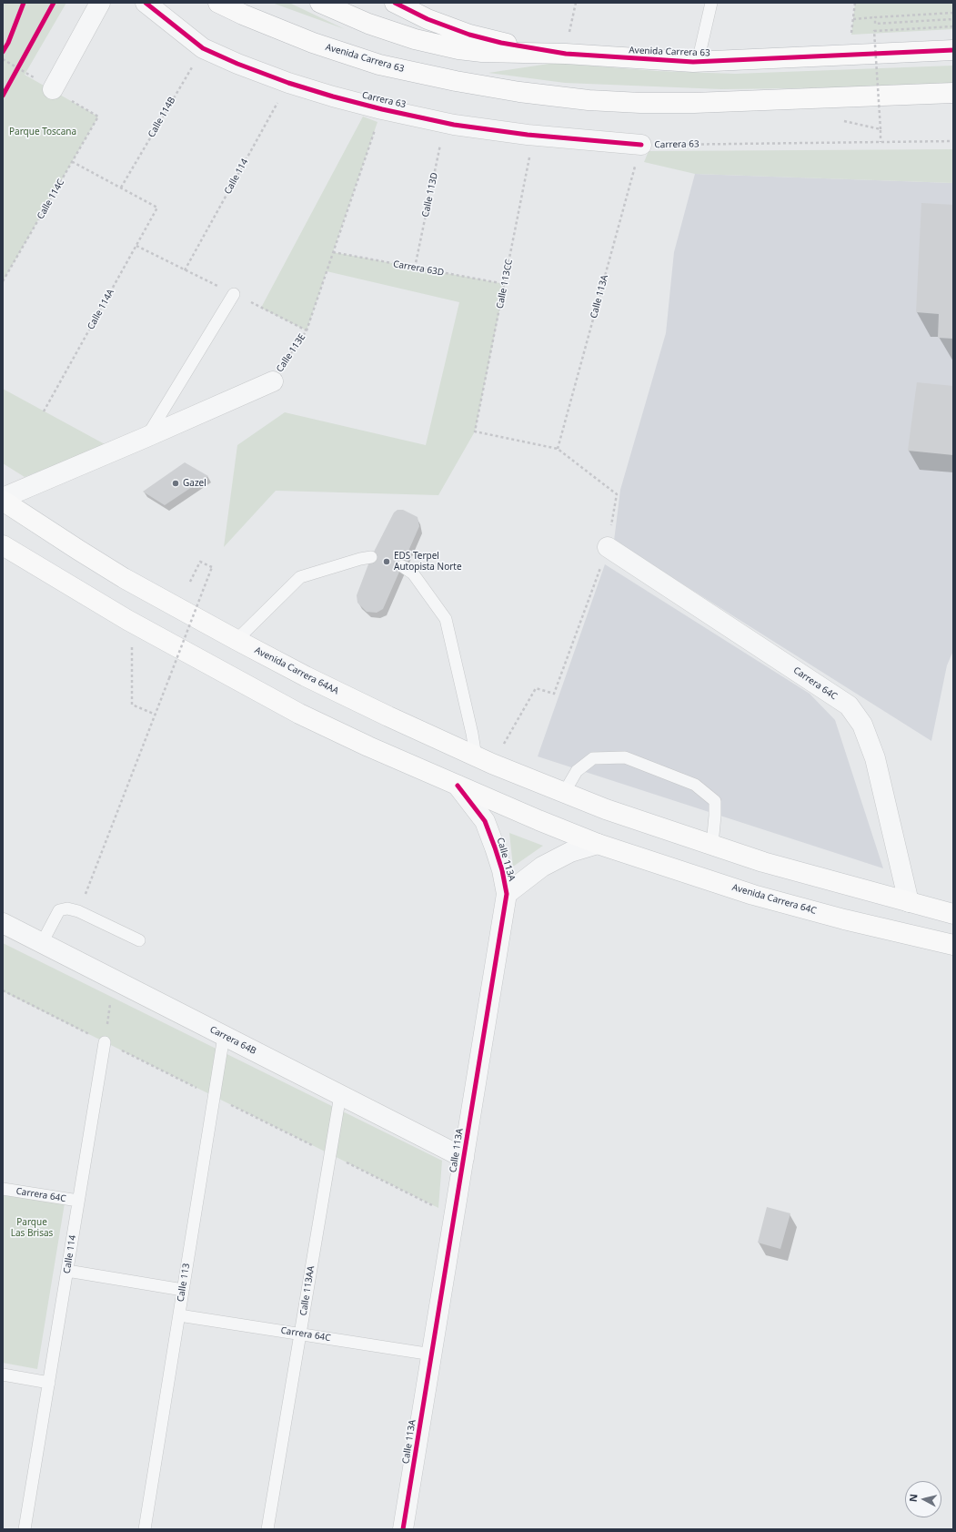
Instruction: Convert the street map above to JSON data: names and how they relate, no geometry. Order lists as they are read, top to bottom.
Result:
{
  "streets": {
    "main road": ["Avenida Carrera 63", "Avenida Carrera 64AA", "Avenida Carrera 64C"],
    "street": [
      "Carrera 63",
      "Calle 113A",
      "Calle 113E",
      "Carrera 64C",
      "Carrera 64B"
    ],
    "lane": ["Calle 114", "Calle 113", "Calle 113AA"],
    "path": [
      "Calle 114B",
      "Calle 113D",
      "Calle 114C",
      "Carrera 63D",
      "Calle 113CC",
      "Calle 114A"
    ]
  },
  "crossings": [
    ["Carrera 63", "Calle 114B"],
    ["Carrera 63", "Calle 114"],
    ["Carrera 63", "Calle 113D"],
    ["Carrera 63", "Calle 113CC"],
    ["Carrera 63", "Calle 113A"],
    ["Carrera 63", "Calle 113E"],
    ["Calle 114B", "Calle 114A"],
    ["Calle 114", "Carrera 64C"],
    ["Calle 113D", "Carrera 63D"],
    ["Carrera 63D", "Calle 113CC"],
    ["Carrera 63D", "Calle 113E"],
    ["Calle 113CC", "Calle 113A"],
    ["Calle 113A", "Carrera 64C"],
    ["Calle 113A", "Avenida Carrera 64C"],
    ["Calle 113A", "Carrera 64B"],
    ["Carrera 64C", "Calle 113"],
    ["Carrera 64C", "Calle 113AA"],
    ["Carrera 64B", "Calle 113"],
    ["Carrera 64B", "Calle 113AA"]
  ],
  "parks": ["Parque Toscana", "Parque Las Brisas"],
  "places": ["Gazel", "EDS Terpel Autopista Norte"],
  "north": "left"
}
